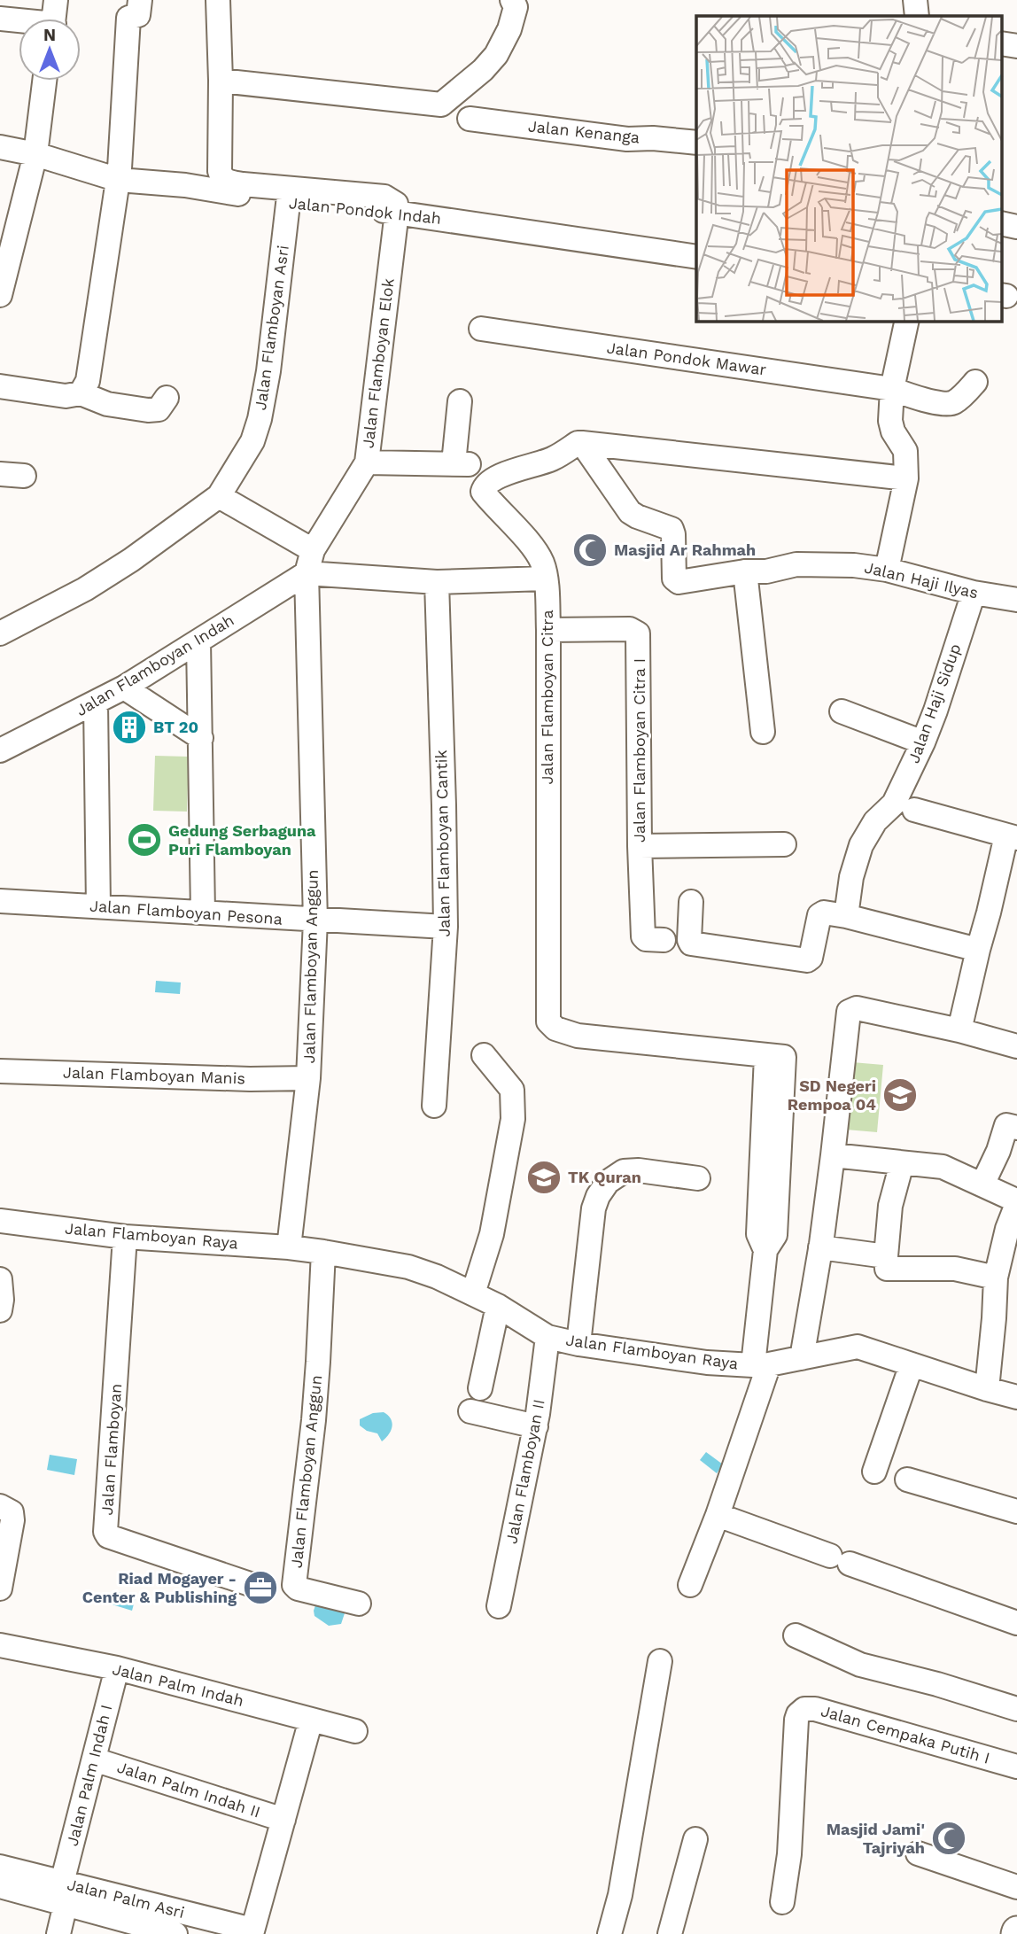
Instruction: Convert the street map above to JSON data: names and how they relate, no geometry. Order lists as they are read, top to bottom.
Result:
{
  "streets": {
    "street": [
      "Jalan Kenanga",
      "Jalan Pondok Indah",
      "Jalan Flamboyan Asri",
      "Jalan Pondok Mawar",
      "Jalan Flamboyan Elok",
      "Jalan Haji Ilyas",
      "Jalan Flamboyan Indah",
      "Jalan Flamboyan Citra",
      "Jalan Haji Sidup",
      "Jalan Flamboyan Citra I",
      "Jalan Flamboyan Cantik",
      "Jalan Flamboyan Pesona",
      "Jalan Flamboyan Anggun",
      "Jalan Flamboyan Manis",
      "Jalan Flamboyan Raya",
      "Jalan Flamboyan",
      "Jalan Flamboyan II",
      "Jalan Palm Indah",
      "Jalan Cempaka Putih I",
      "Jalan Palm Indah I",
      "Jalan Palm Indah II",
      "Jalan Palm Asri"
    ]
  },
  "crossings": [
    ["Jalan Pondok Indah", "Jalan Flamboyan Asri"],
    ["Jalan Pondok Indah", "Jalan Flamboyan Elok"],
    ["Jalan Flamboyan Elok", "Jalan Flamboyan Indah"],
    ["Jalan Flamboyan Elok", "Jalan Flamboyan Anggun"],
    ["Jalan Haji Ilyas", "Jalan Flamboyan Citra"],
    ["Jalan Haji Ilyas", "Jalan Haji Sidup"],
    ["Jalan Flamboyan Indah", "Jalan Flamboyan Anggun"],
    ["Jalan Flamboyan Citra", "Jalan Flamboyan Citra I"],
    ["Jalan Flamboyan Citra", "Jalan Flamboyan Raya"],
    ["Jalan Flamboyan Cantik", "Jalan Flamboyan Pesona"],
    ["Jalan Flamboyan Pesona", "Jalan Flamboyan Anggun"],
    ["Jalan Flamboyan Anggun", "Jalan Flamboyan Manis"],
    ["Jalan Flamboyan Anggun", "Jalan Flamboyan Raya"],
    ["Jalan Flamboyan Raya", "Jalan Flamboyan"],
    ["Jalan Flamboyan Raya", "Jalan Flamboyan II"],
    ["Jalan Palm Indah", "Jalan Palm Indah I"],
    ["Jalan Palm Indah", "Jalan Palm Asri"],
    ["Jalan Palm Indah I", "Jalan Palm Indah II"],
    ["Jalan Palm Indah I", "Jalan Palm Asri"],
    ["Jalan Palm Indah II", "Jalan Palm Asri"]
  ],
  "places": {
    "mosque": ["Masjid Ar Rahmah", "Masjid Jami' Tajriyah"],
    "building": ["BT 20"],
    "sports": ["Gedung Serbaguna Puri Flamboyan"],
    "school or university": ["SD Negeri Rempoa 04", "TK Quran"],
    "office": ["Riad Mogayer - Center & Publishing"]
  },
  "north": "top"
}
